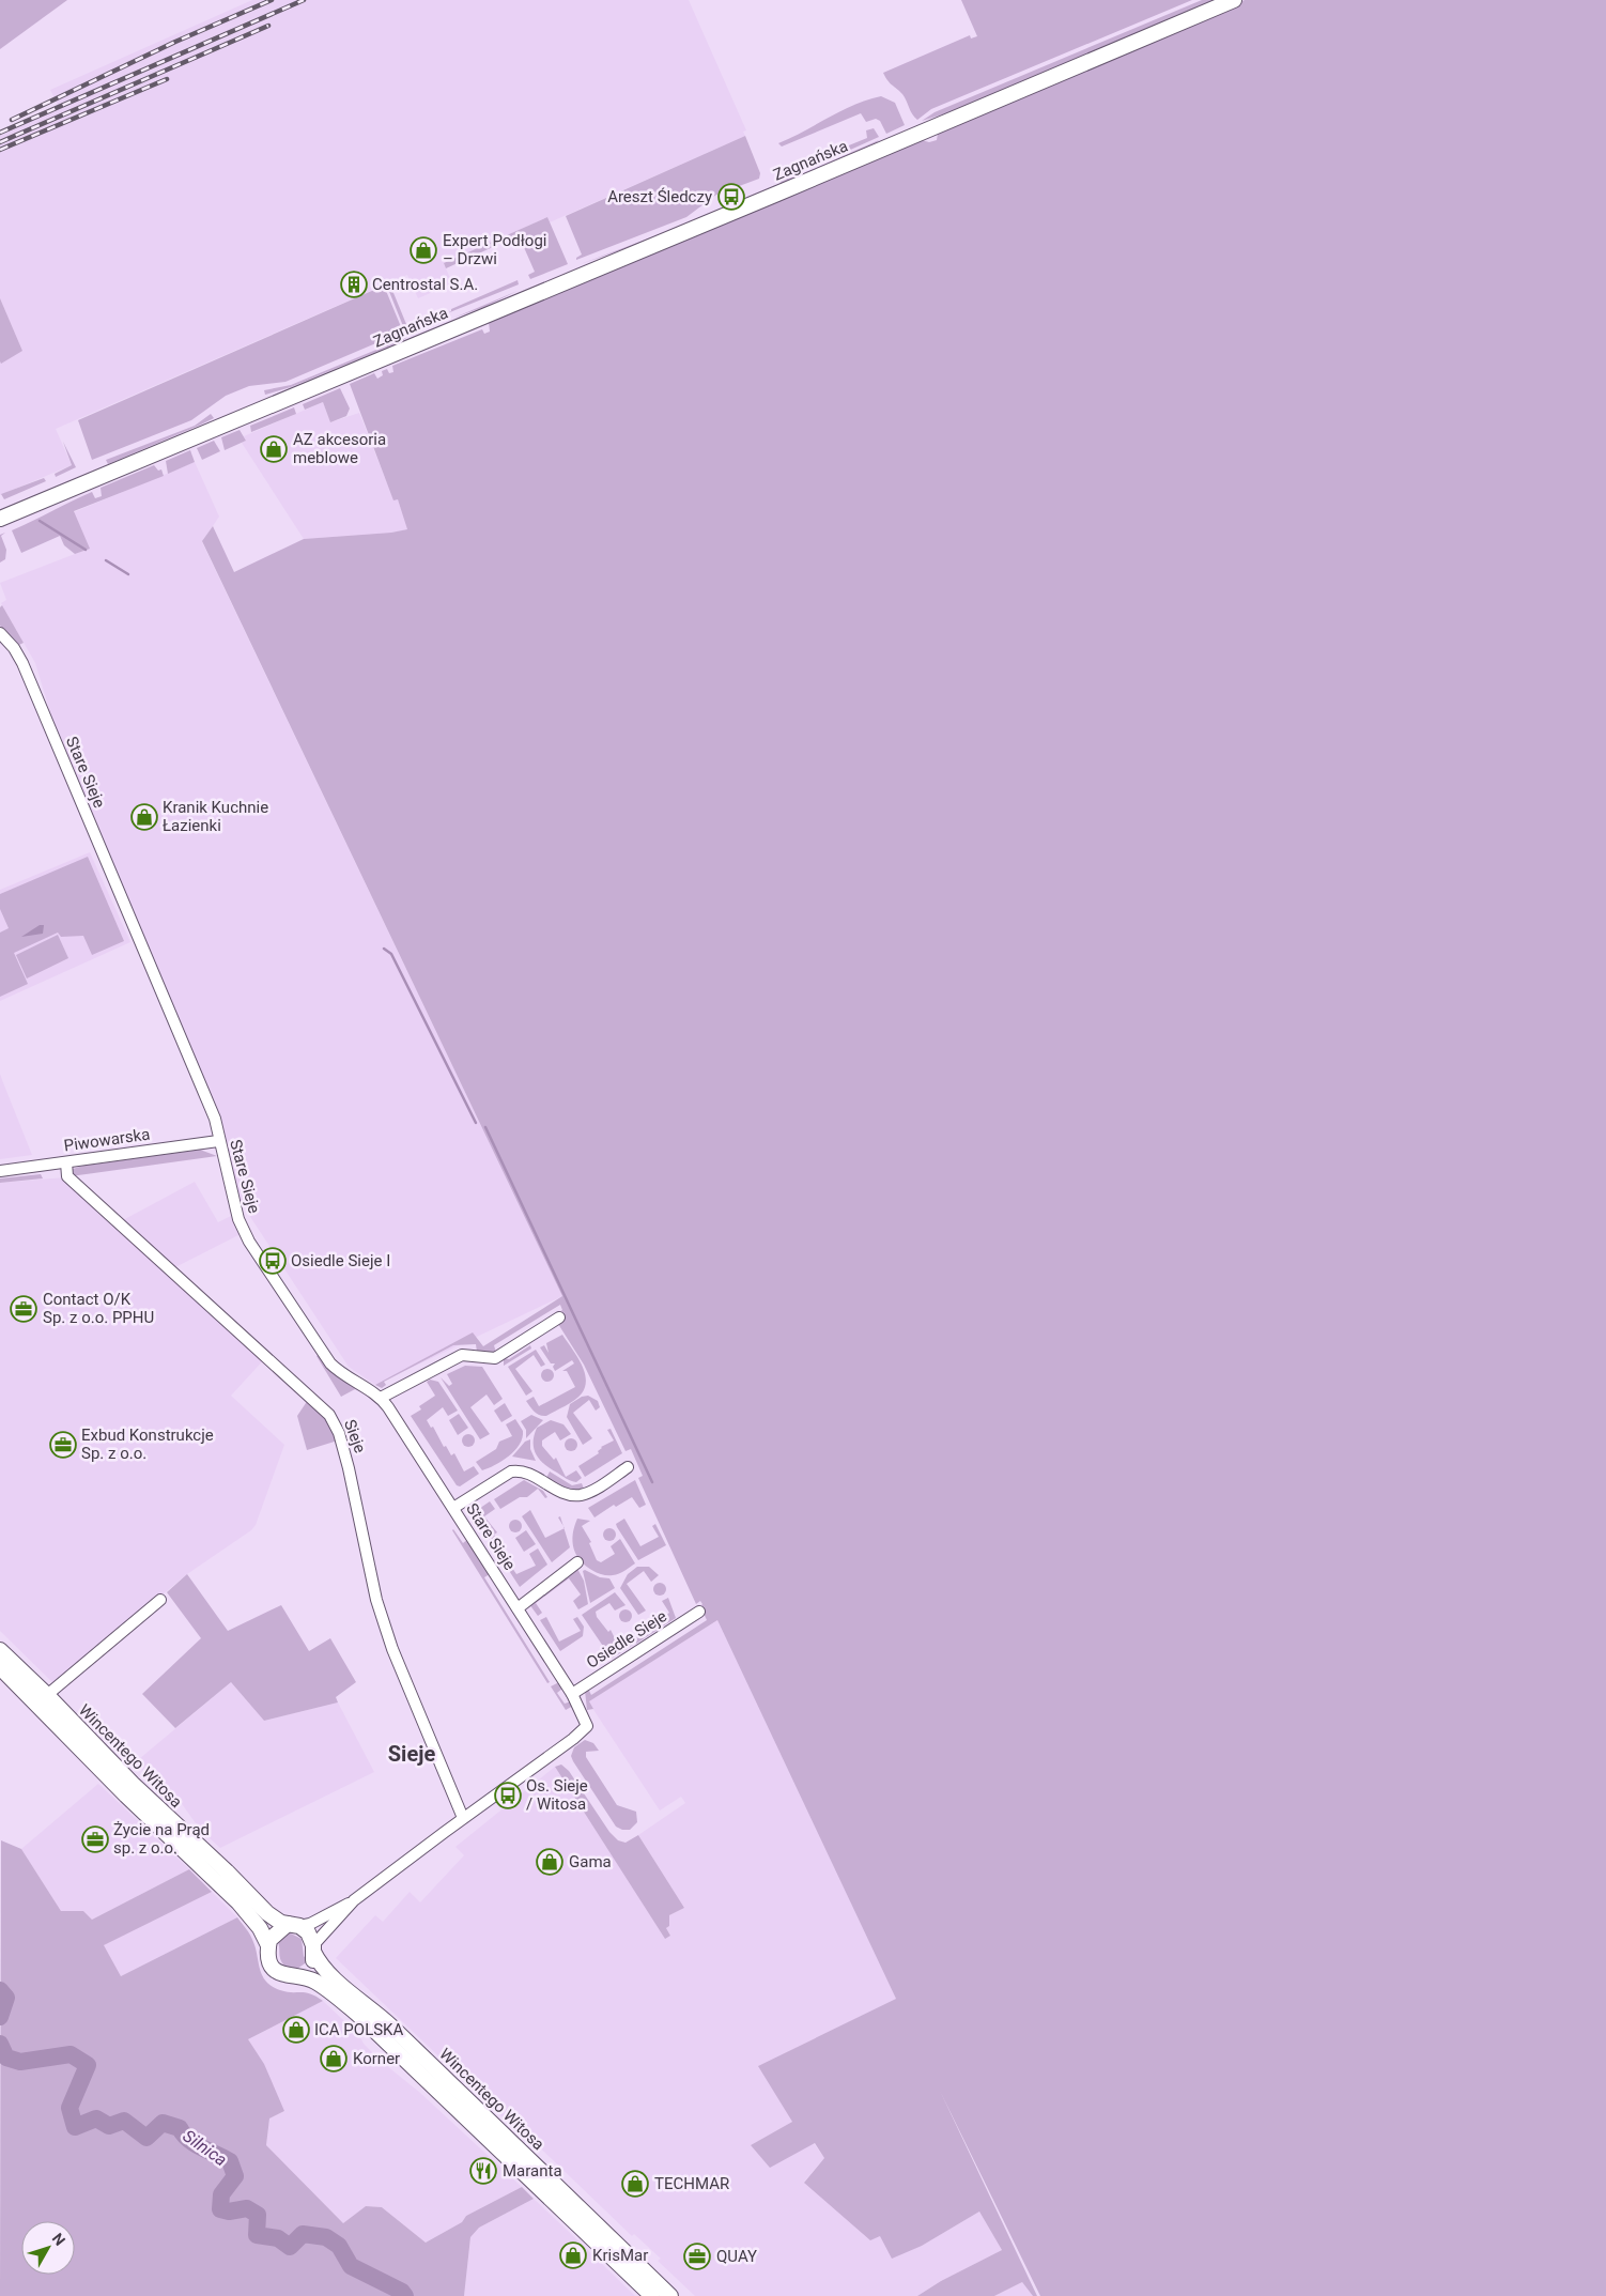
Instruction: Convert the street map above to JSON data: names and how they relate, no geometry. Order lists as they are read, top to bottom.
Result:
{
  "streets": {
    "main road": ["Zagnańska", "Wincentego Witosa"],
    "street": [
      "Stare Sieje",
      "Piwowarska",
      "Sieje",
      "Osiedle Sieje"
    ]
  },
  "crossings": [
    ["Stare Sieje", "Piwowarska"],
    ["Stare Sieje", "Sieje"],
    ["Stare Sieje", "Osiedle Sieje"],
    ["Piwowarska", "Sieje"]
  ],
  "districts": ["Sieje"],
  "water": ["Silnica"],
  "places": {
    "bus stop": ["Areszt Śledczy", "Osiedle Sieje I", "Os. Sieje / Witosa"],
    "shop": [
      "Expert Podłogi – Drzwi",
      "AZ akcesoria meblowe",
      "Kranik Kuchnie Łazienki",
      "Gama",
      "ICA POLSKA",
      "Korner",
      "TECHMAR",
      "KrisMar"
    ],
    "building": ["Centrostal S.A."],
    "office": [
      "Contact O/K Sp. z o.o. PPHU",
      "Exbud Konstrukcje Sp. z o.o.",
      "Życie na Prąd sp. z o.o.",
      "QUAY"
    ],
    "restaurant": ["Maranta"]
  },
  "north": "top right"
}
